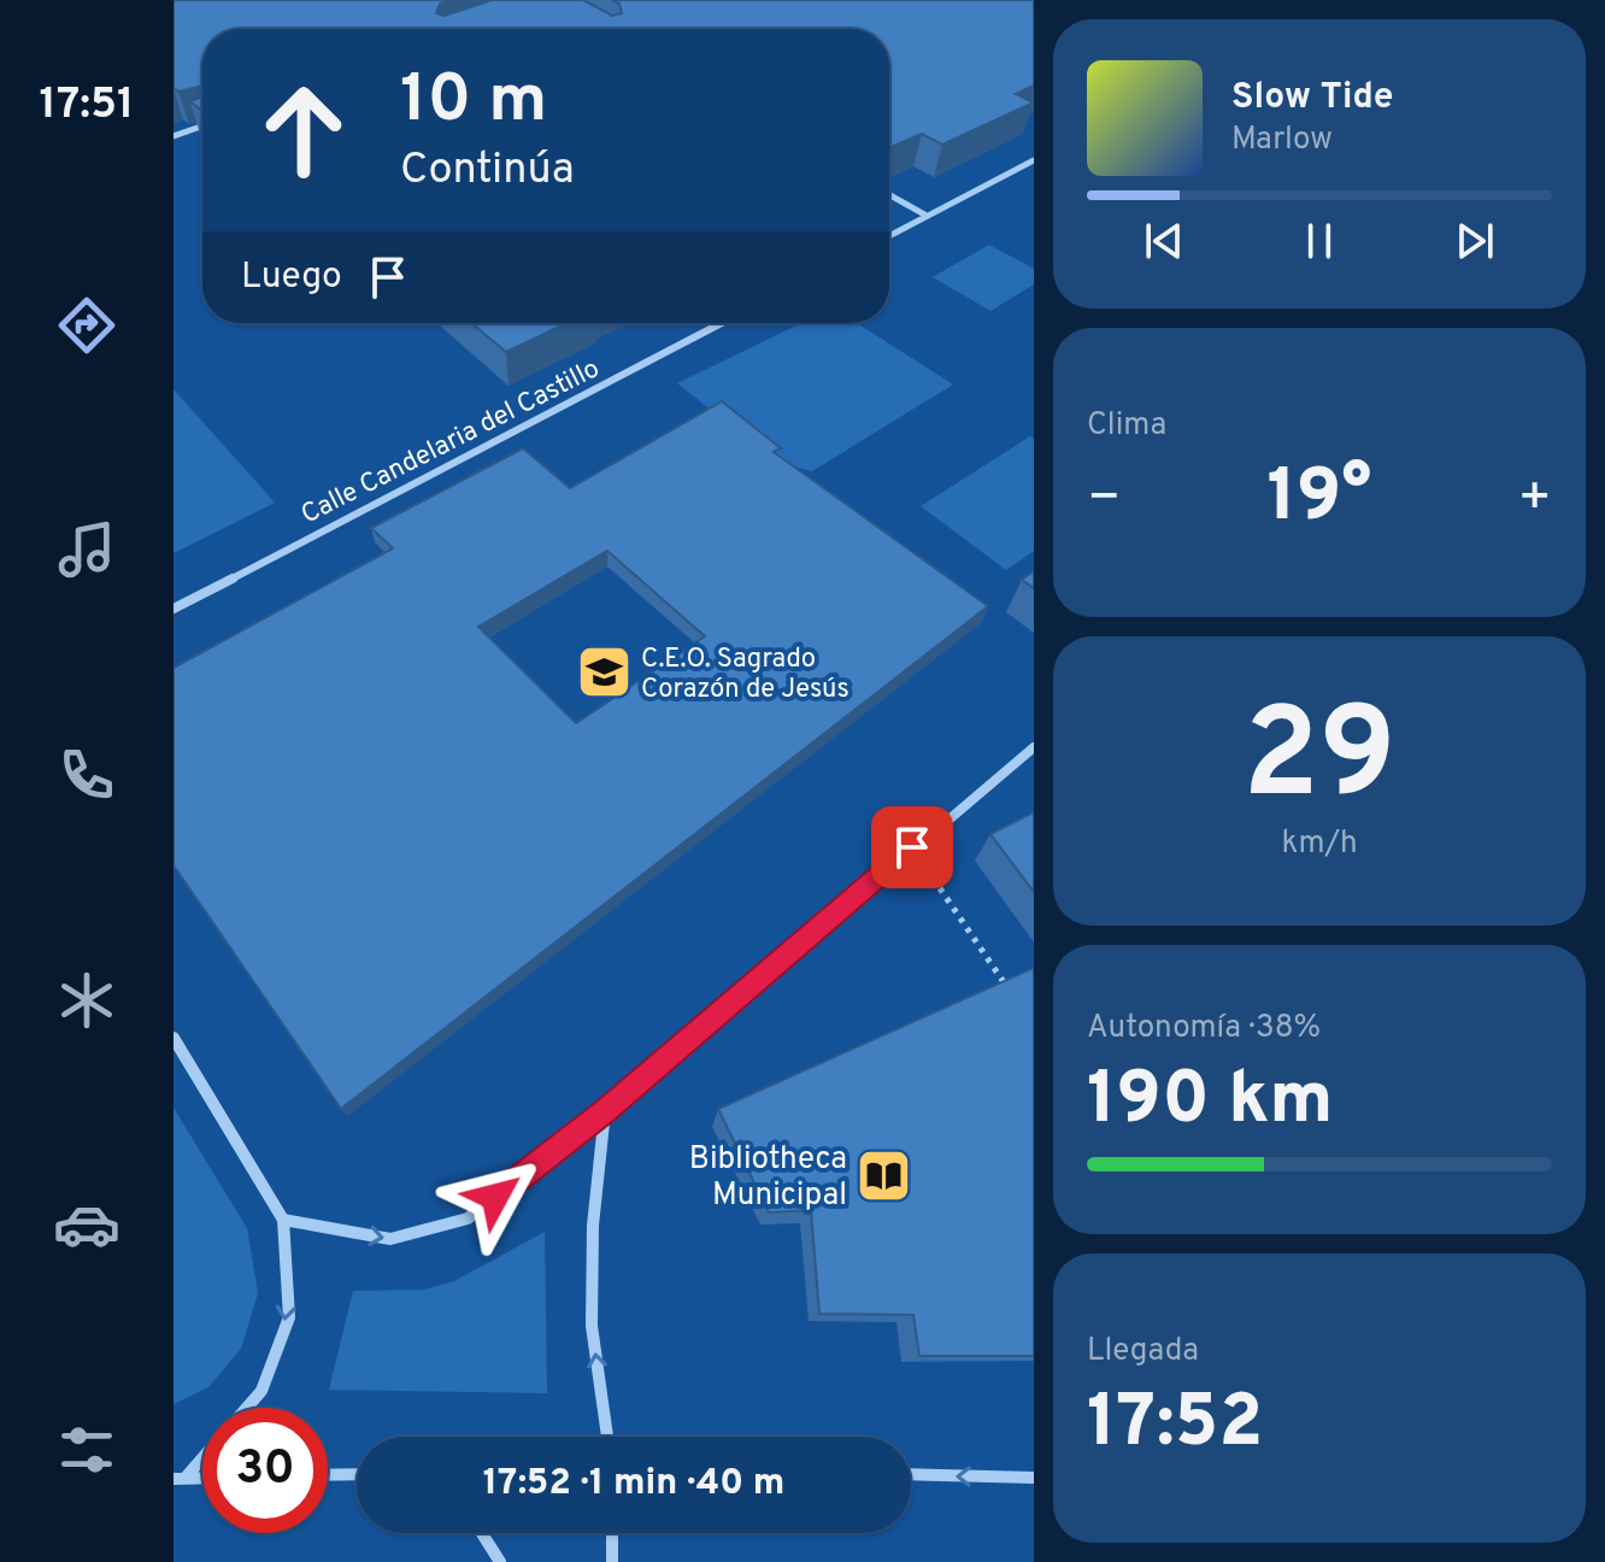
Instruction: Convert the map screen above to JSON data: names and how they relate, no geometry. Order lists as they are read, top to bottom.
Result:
{
  "streets": {
    "street": ["Calle Candelaria del Castillo"]
  },
  "places": {
    "school or university": ["C.E.O. Sagrado Corazón de Jesús"],
    "library": ["Bibliotheca Municipal"]
  },
  "page": {
    "tabs": "17:51",
    "turn": ["10 m", "Continúa"],
    "song": ["Slow Tide", "Marlow"],
    "then": "Luego",
    "tile": [
      "Clima",
      ["29", "km/h"],
      ["Autonomía · 38%", "190 km"],
      ["Llegada", "17:52"]
    ],
    "heat": ["−", "19°", "+"],
    "limit": "30",
    "trip": "17:52 · 1 min · 40 m"
  }
}
